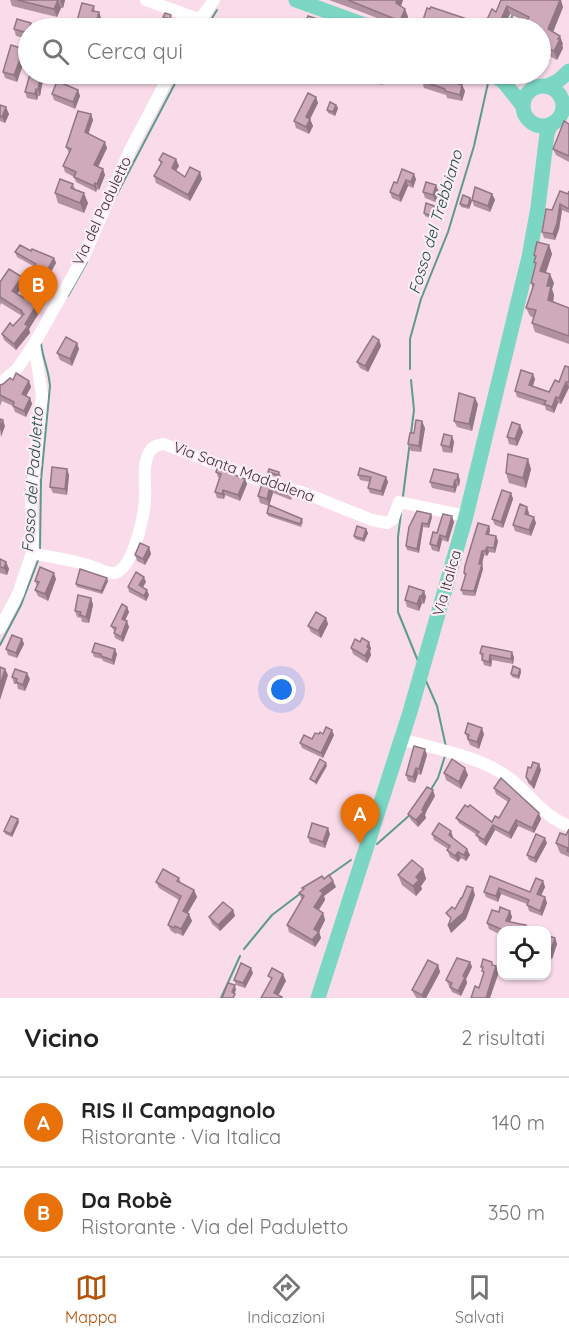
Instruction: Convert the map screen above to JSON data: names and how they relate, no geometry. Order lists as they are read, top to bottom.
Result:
{
  "streets": {
    "main road": ["Via Italica"],
    "street": ["Via del Paduletto", "Via Santa Maddalena"]
  },
  "crossings": [
    ["Via Santa Maddalena", "Via Italica"]
  ],
  "water": ["Fosso del Trebbiano", "Fosso del Paduletto"],
  "page": {
    "search": "Cerca qui",
    "pins": ["B", "A"],
    "heading": ["Vicino", "2 risultati"],
    "list": [
      {
        "mark": "A",
        "name": "RIS Il Campagnolo",
        "note": "Ristorante · Via Italica",
        "value": "140 m"
      },
      {
        "mark": "B",
        "name": "Da Robè",
        "note": "Ristorante · Via del Paduletto",
        "value": "350 m"
      }
    ],
    "nav": ["Mappa", "Indicazioni", "Salvati"]
  }
}
